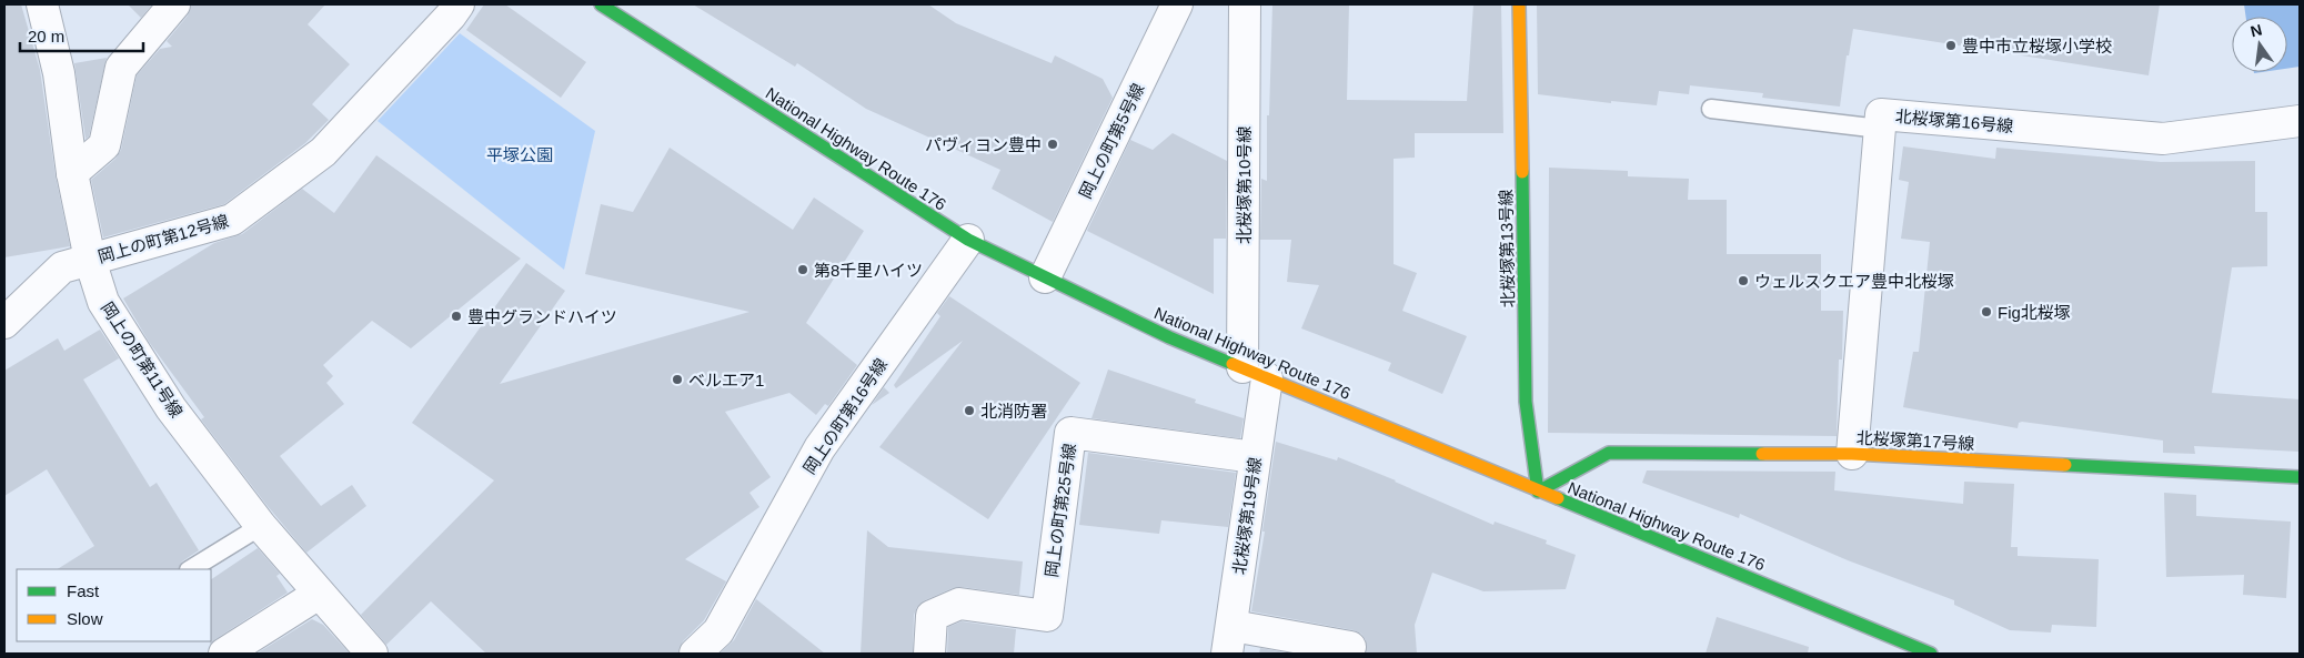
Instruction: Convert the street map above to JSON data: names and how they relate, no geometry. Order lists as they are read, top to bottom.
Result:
{
  "streets": {
    "main road": ["National Highway Route 176", "北桜塚第13号線", "北桜塚第17号線"],
    "street": [
      "北桜塚第16号線",
      "岡上の町第5号線",
      "北桜塚第10号線",
      "岡上の町第12号線",
      "岡上の町第11号線",
      "岡上の町第16号線",
      "岡上の町第25号線",
      "北桜塚第19号線"
    ]
  },
  "crossings": [
    ["北桜塚第16号線", "北桜塚第17号線"],
    ["岡上の町第5号線", "National Highway Route 176"],
    ["National Highway Route 176", "北桜塚第10号線"],
    ["National Highway Route 176", "北桜塚第13号線"],
    ["National Highway Route 176", "岡上の町第16号線"],
    ["National Highway Route 176", "北桜塚第17号線"],
    ["National Highway Route 176", "北桜塚第19号線"],
    ["北桜塚第10号線", "北桜塚第19号線"],
    ["岡上の町第12号線", "岡上の町第11号線"],
    ["北桜塚第13号線", "北桜塚第17号線"],
    ["岡上の町第25号線", "北桜塚第19号線"]
  ],
  "parks": ["平塚公園"],
  "places": [
    "豊中市立桜塚小学校",
    "パヴィヨン豊中",
    "第8千里ハイツ",
    "ウェルスクエア豊中北桜塚",
    "Fig北桜塚",
    "豊中グランドハイツ",
    "ベルエア1",
    "北消防署"
  ],
  "legend": ["Fast", "Slow"],
  "scale_bar": "20 m",
  "north": "top"
}
